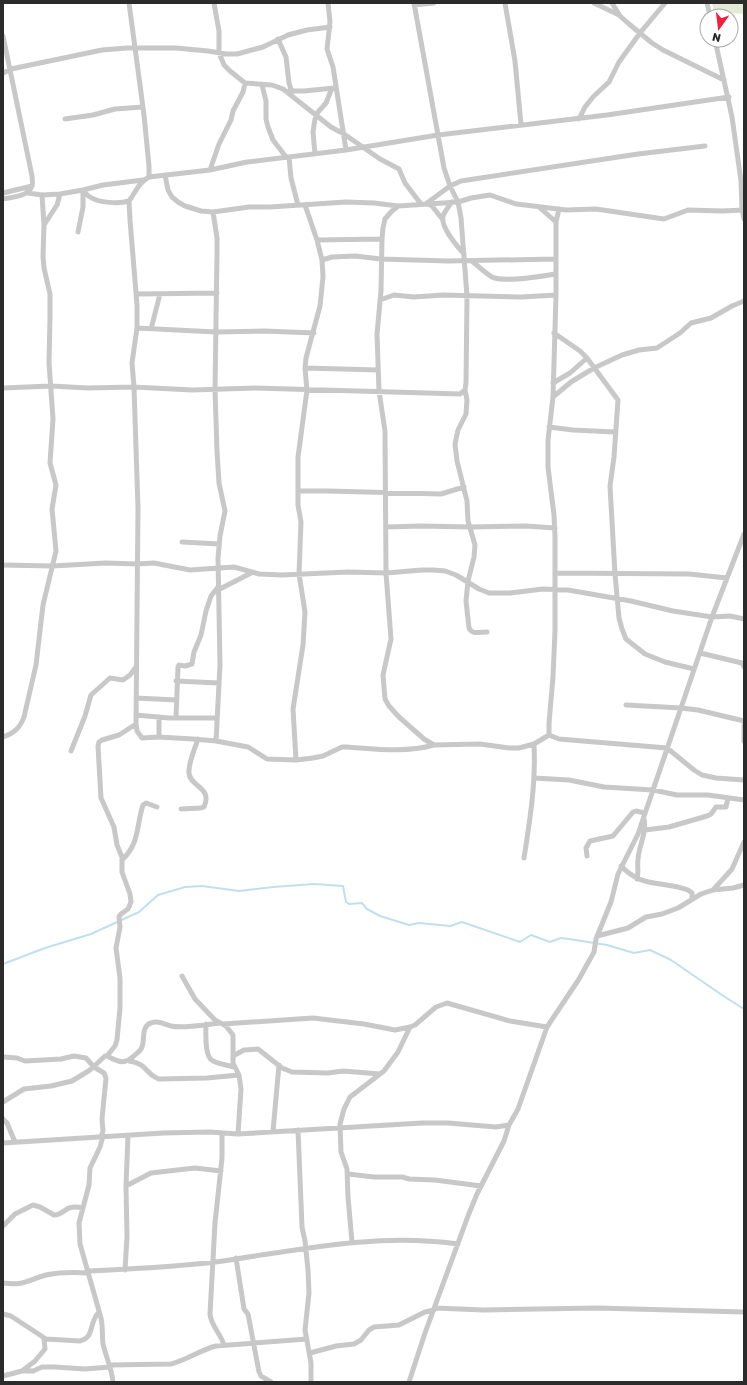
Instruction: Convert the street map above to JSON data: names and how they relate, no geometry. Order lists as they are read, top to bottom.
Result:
{
  "north": "bottom"
}
